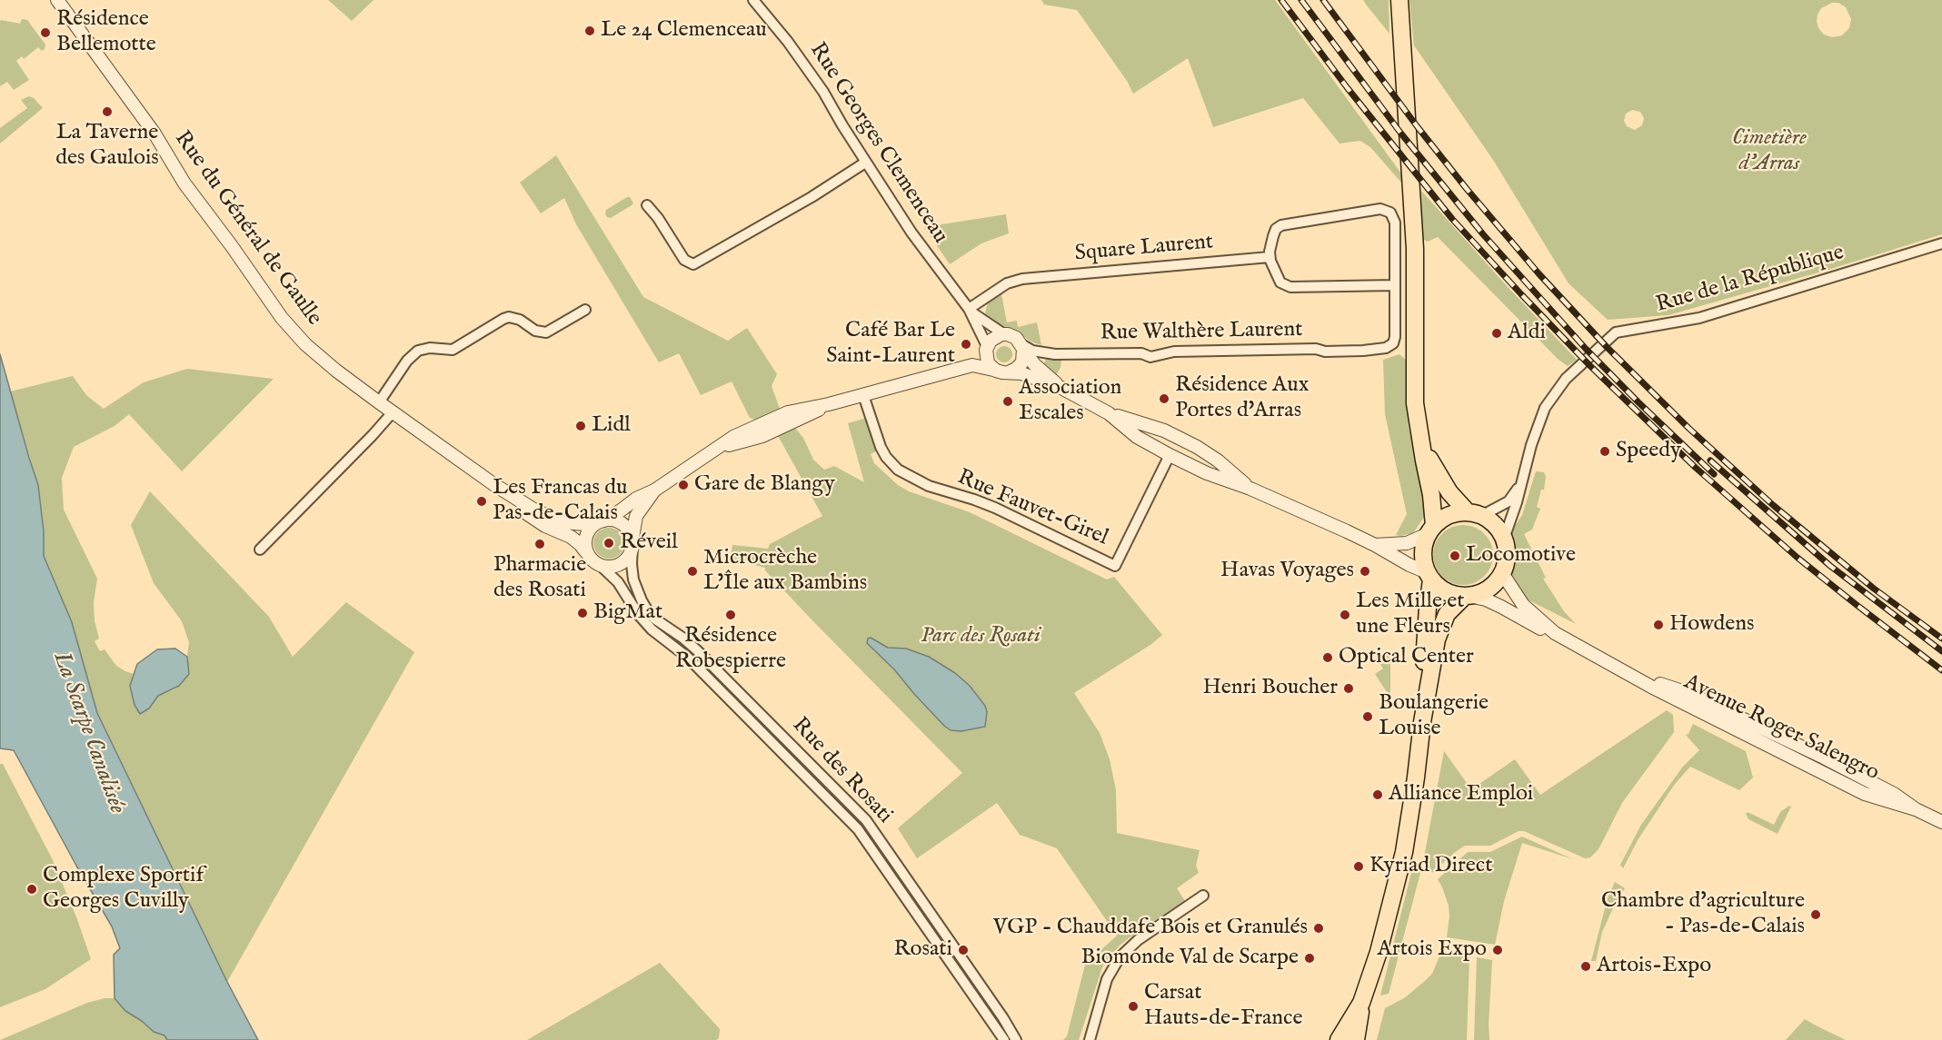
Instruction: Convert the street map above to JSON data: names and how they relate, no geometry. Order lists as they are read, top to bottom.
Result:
{
  "streets": {
    "street": [
      "Rue Georges Clemenceau",
      "Rue du Général de Gaulle",
      "Square Laurent",
      "Rue de la République",
      "Rue Walthère Laurent",
      "Rue Fauvet-Girel",
      "Avenue Roger Salengro",
      "Rue des Rosati"
    ]
  },
  "crossings": [
    ["Rue Georges Clemenceau", "Square Laurent"],
    ["Rue du Général de Gaulle", "Rue des Rosati"],
    ["Rue de la République", "Avenue Roger Salengro"]
  ],
  "water": ["La Scarpe Canalisée"],
  "parks": ["Cimetière d'Arras", "Parc des Rosati"],
  "places": [
    "Le 24 Clemenceau",
    "Résidence Bellemotte",
    "La Taverne des Gaulois",
    "Aldi",
    "Café Bar Le Saint-Laurent",
    "Résidence Aux Portes d'Arras",
    "Association Escales",
    "Lidl",
    "Speedy",
    "Gare de Blangy",
    "Les Francas du Pas-de-Calais",
    "Réveil",
    "Pharmacie des Rosati",
    "Locomotive",
    "Microcrèche L’Île aux Bambins",
    "Havas Voyages",
    "BigMat",
    "Résidence Robespierre",
    "Les Mille et une Fleurs",
    "Howdens",
    "Optical Center",
    "Henri Boucher",
    "Boulangerie Louise",
    "Alliance Emploi",
    "Kyriad Direct",
    "Complexe Sportif Georges Cuvilly",
    "Chambre d'agriculture - Pas-de-Calais",
    "VGP - Chauddafe Bois et Granulés",
    "Rosati",
    "Artois Expo",
    "Biomonde Val de Scarpe",
    "Artois-Expo",
    "Carsat Hauts-de-France"
  ]
}
